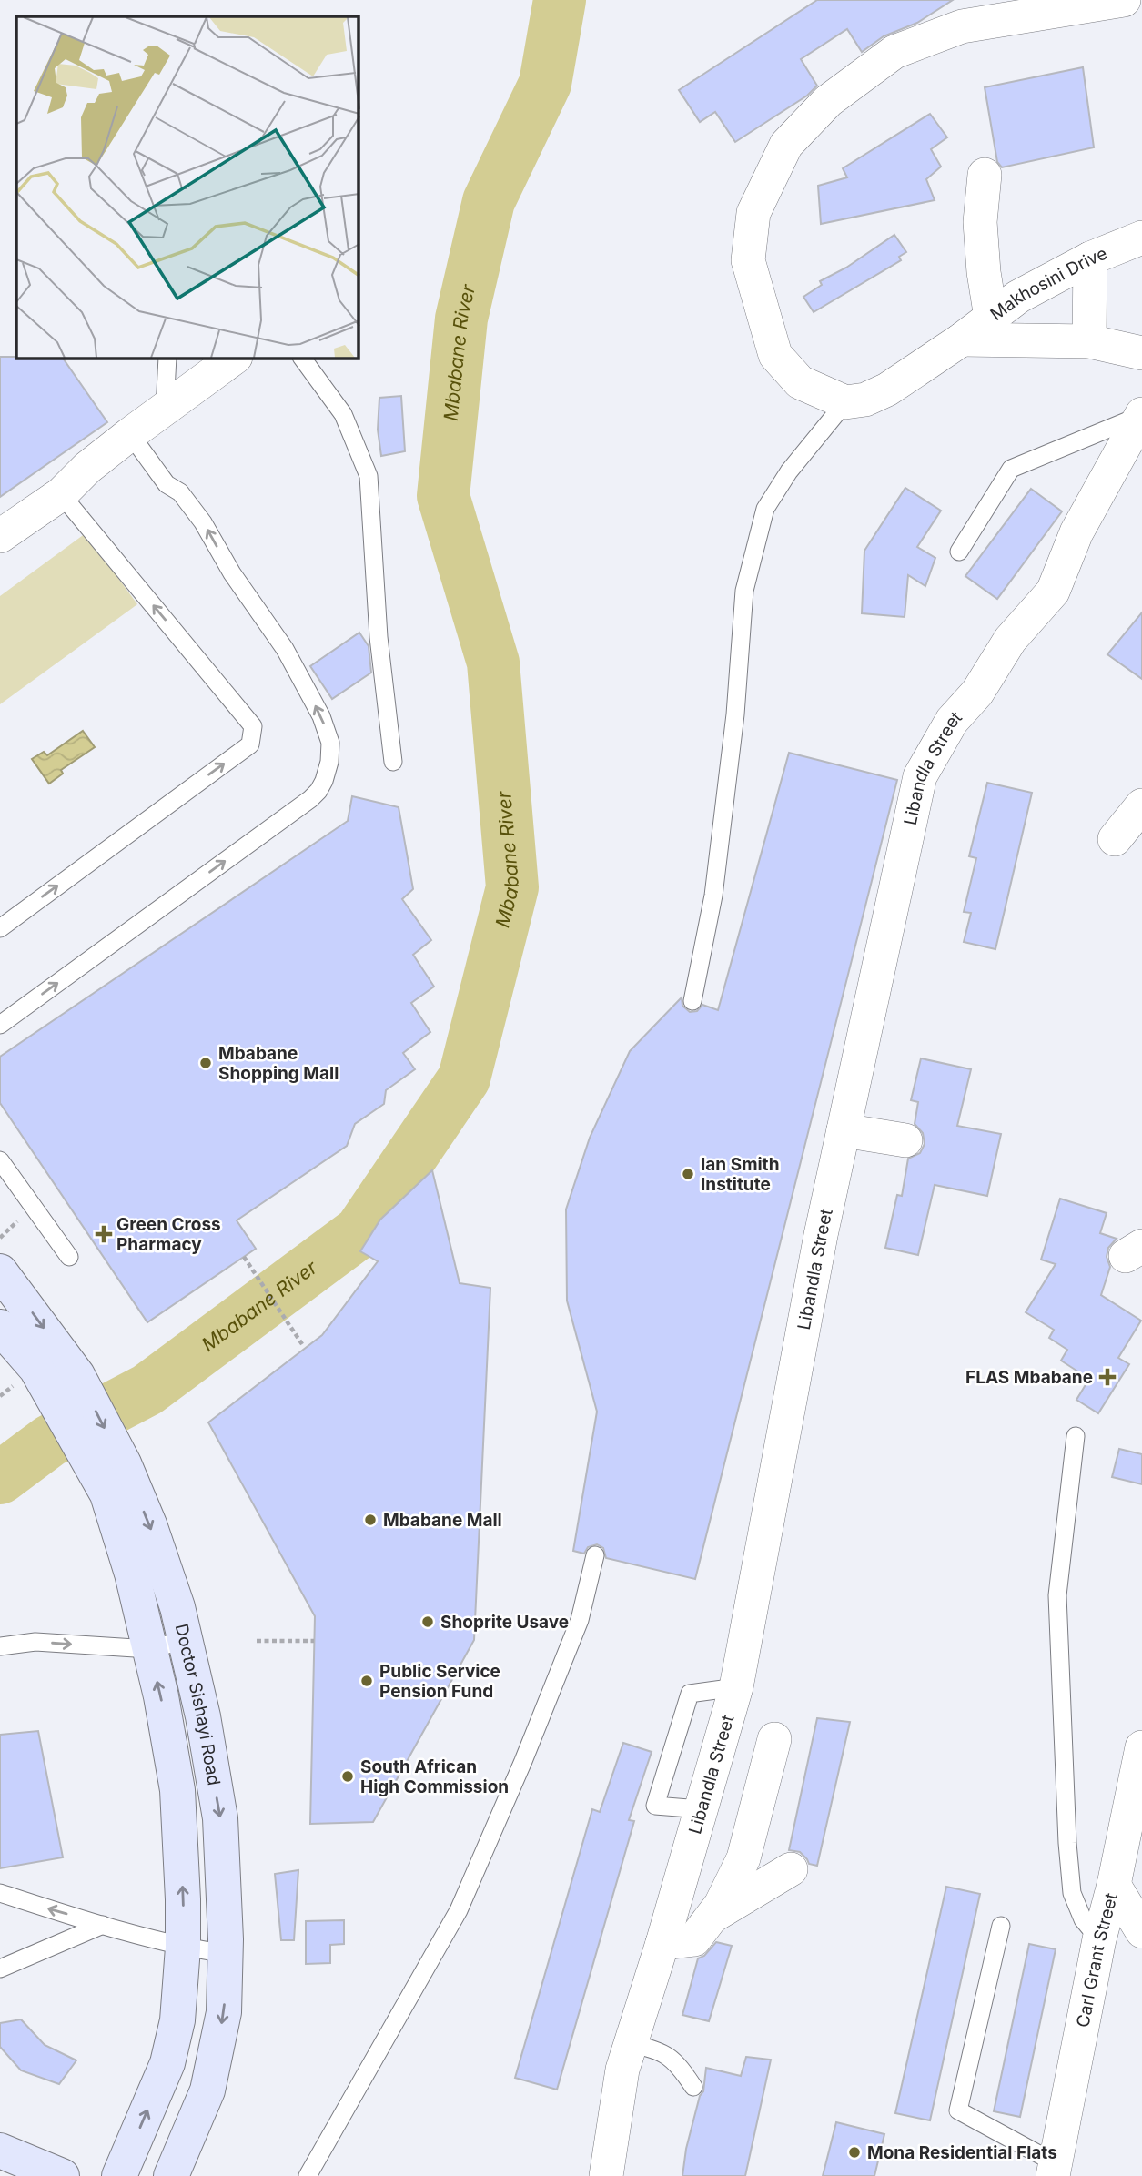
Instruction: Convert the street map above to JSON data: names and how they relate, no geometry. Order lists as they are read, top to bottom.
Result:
{
  "streets": {
    "main road": ["Doctor Sishayi Road"],
    "street": ["Makhosini Drive", "Libandla Street", "Carl Grant Street"]
  },
  "water": ["Mbabane River"],
  "places": {
    "other": [
      "Mbabane Shopping Mall",
      "Ian Smith Institute",
      "Mbabane Mall",
      "Shoprite Usave",
      "Public Service Pension Fund",
      "South African High Commission",
      "Mona Residential Flats"
    ],
    "health": ["Green Cross Pharmacy", "FLAS Mbabane"]
  }
}
